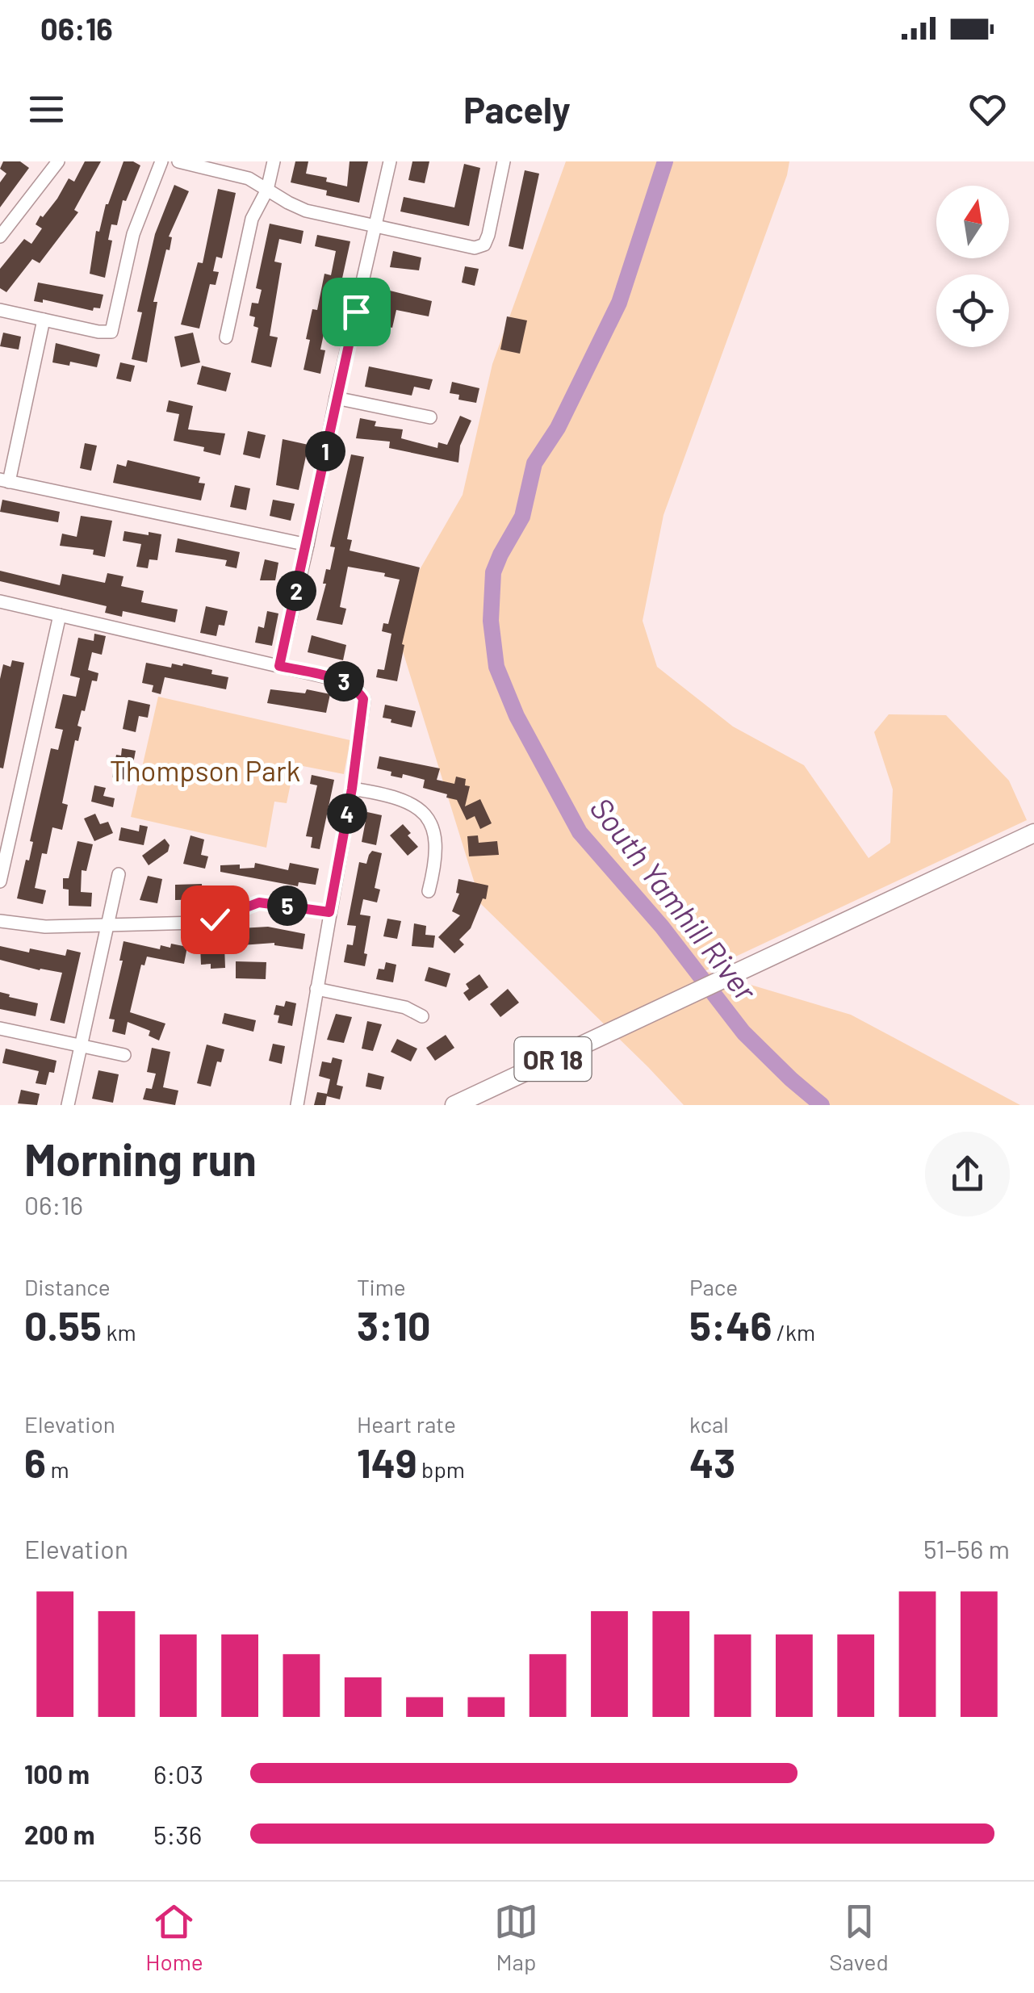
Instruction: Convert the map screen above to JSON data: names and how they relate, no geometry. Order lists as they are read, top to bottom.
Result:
{
  "streets": {
    "highway": ["OR 18"]
  },
  "water": ["South Yamhill River"],
  "parks": ["Thompson Park"],
  "north": "top",
  "page": {
    "status": "06:16",
    "header": "Pacely",
    "pins": [
      "1",
      "2",
      "3",
      "4",
      "5"
    ],
    "heading": ["Morning run", "06:16"],
    "stats": [
      ["Distance", "0.55 km"],
      ["Time", "3:10"],
      ["Pace", "5:46 /km"],
      ["Elevation", "6 m"],
      ["Heart rate", "149 bpm"],
      ["kcal", "43"]
    ],
    "chart": ["Elevation", "51–56 m"],
    "list": [
      {
        "name": "100 m",
        "note": "6:03"
      },
      {
        "name": "200 m",
        "note": "5:36"
      }
    ],
    "tabs": ["Home", "Map", "Saved"]
  }
}
